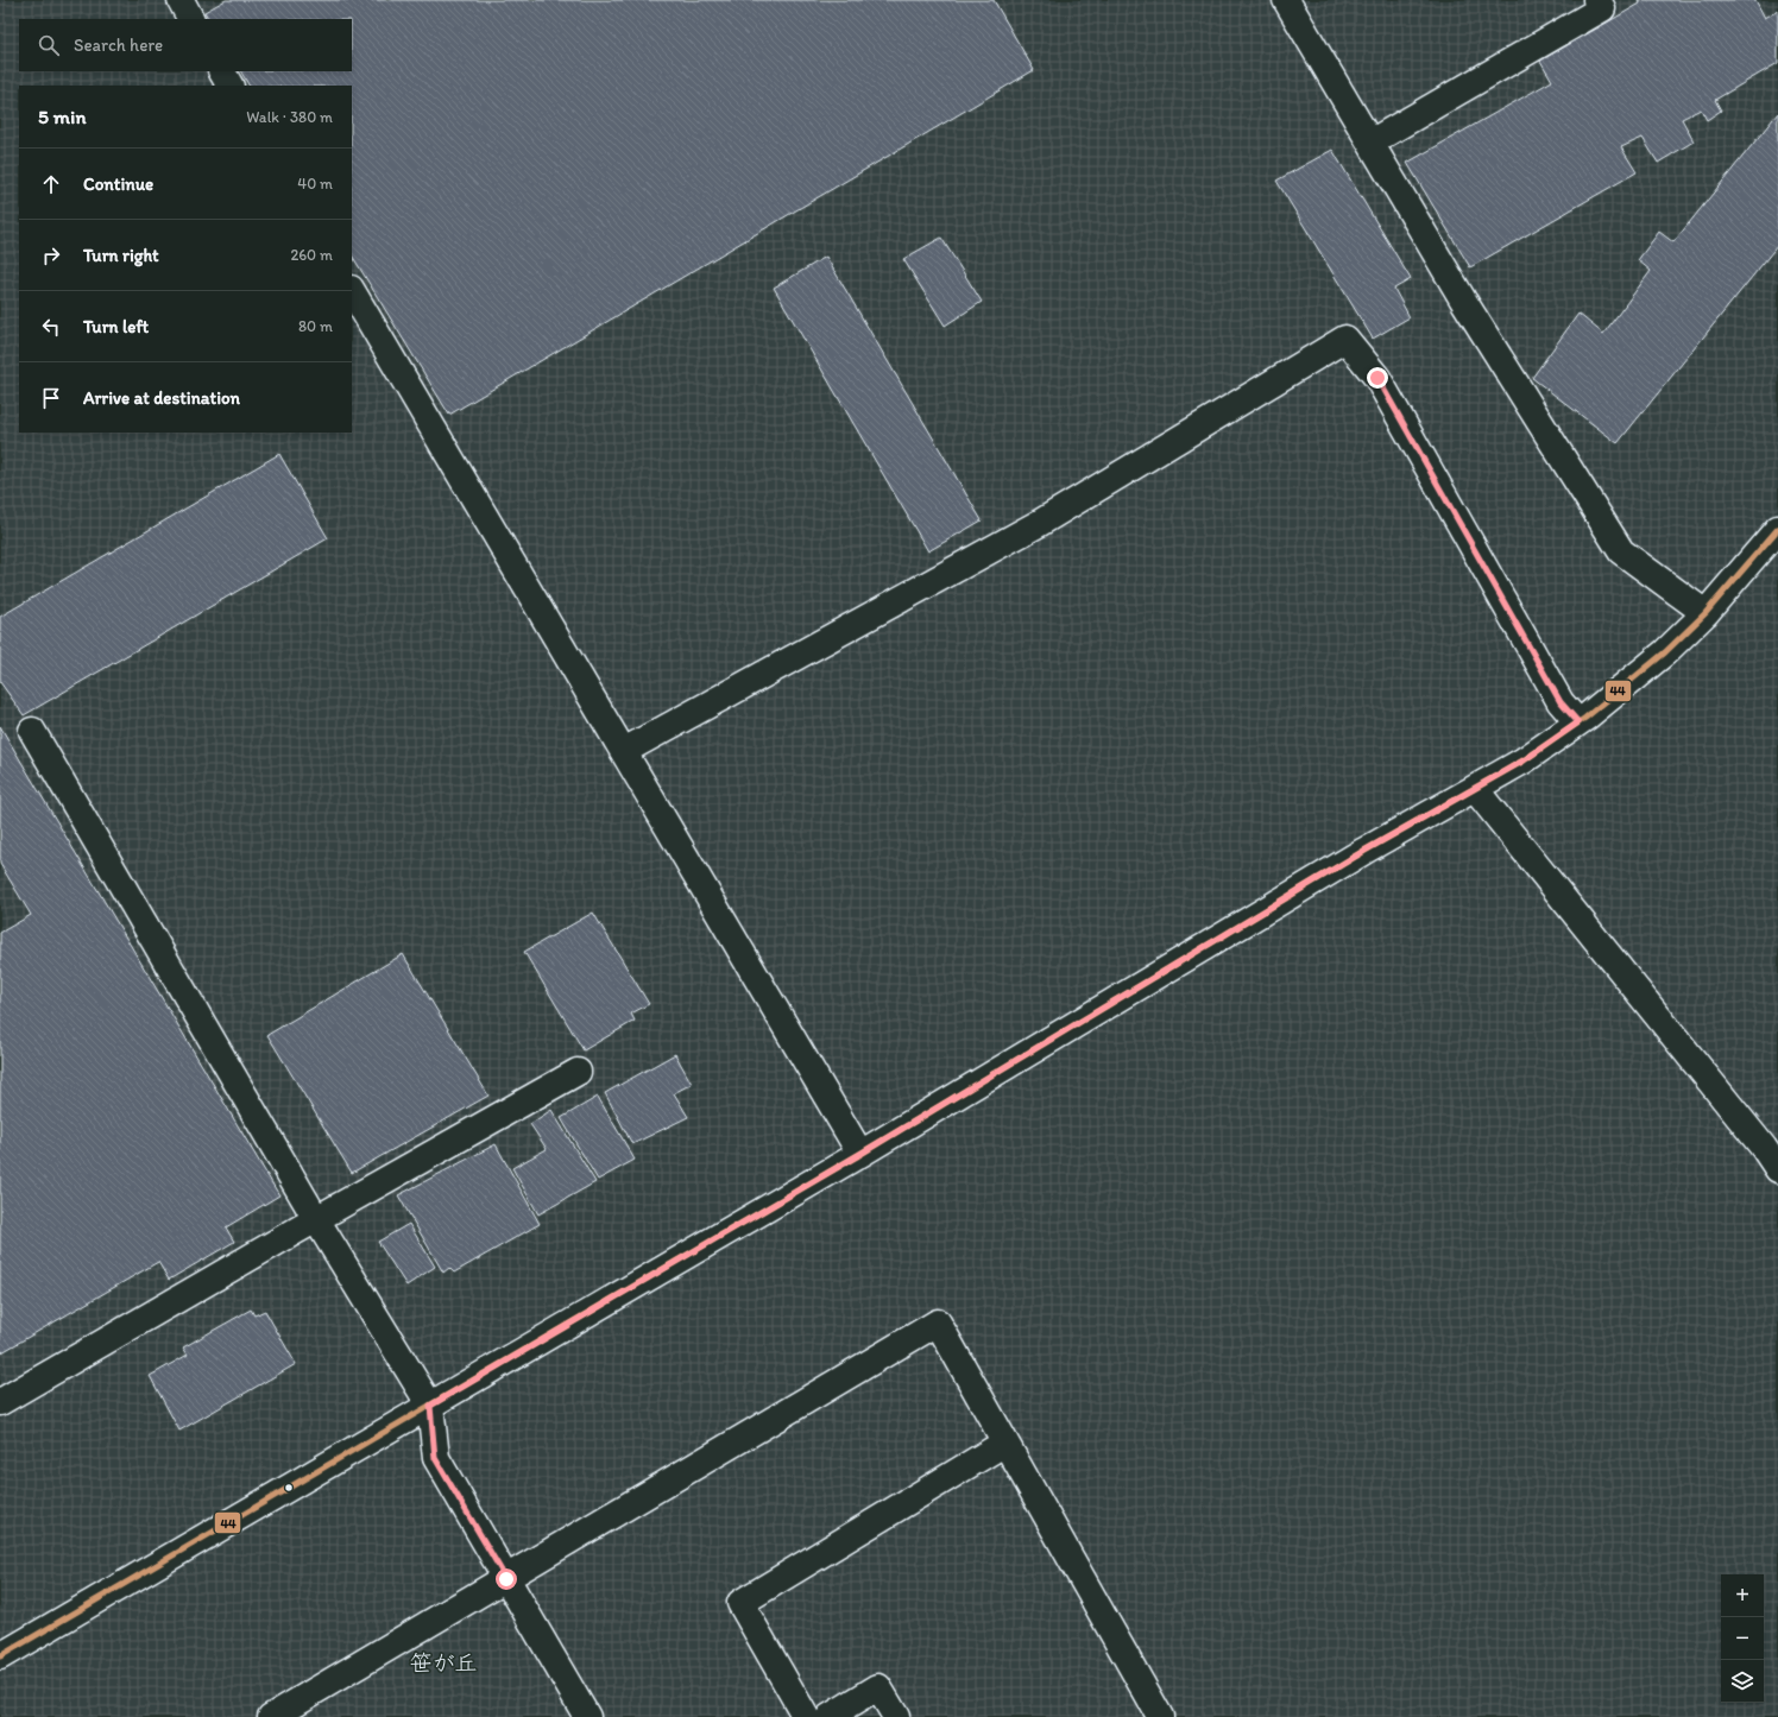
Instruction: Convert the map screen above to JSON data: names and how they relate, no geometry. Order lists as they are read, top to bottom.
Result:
{
  "districts": ["笹が丘"],
  "lines": ["transit line 44"],
  "page": {
    "search": "Search here",
    "heading": ["5 min", "Walk · 380 m"],
    "list": [
      ["Continue", "40 m"],
      ["Turn right", "260 m"],
      ["Turn left", "80 m"],
      "Arrive at destination"
    ],
    "map_buttons": ["+", "−"]
  }
}
